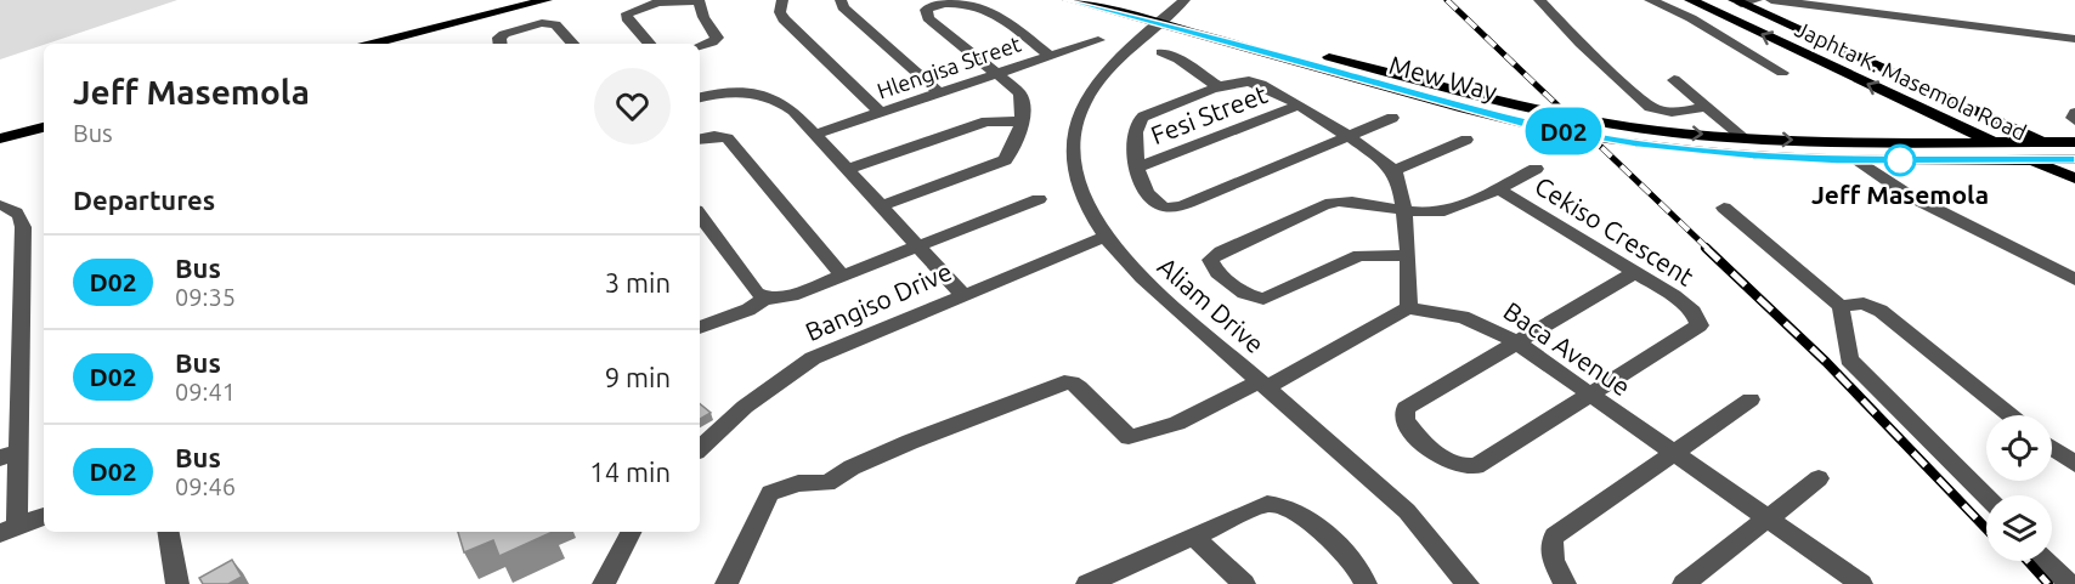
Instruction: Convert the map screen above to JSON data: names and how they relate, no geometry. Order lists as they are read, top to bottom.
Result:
{
  "streets": {
    "main road": ["Mew Way", "Japhta K. Masemola Road"],
    "street": [
      "Hlengisa Street",
      "Fesi Street",
      "Cekiso Crescent",
      "Bangiso Drive",
      "Aliam Drive",
      "Baca Avenue"
    ]
  },
  "crossings": [
    ["Mew Way", "Japhta K. Masemola Road"],
    ["Mew Way", "Aliam Drive"],
    ["Cekiso Crescent", "Baca Avenue"],
    ["Bangiso Drive", "Aliam Drive"]
  ],
  "places": ["Jeff Masemola"],
  "lines": ["bus line D02"],
  "page": {
    "on_map": "D02",
    "heading": [
      ["Jeff Masemola", "Bus"],
      "Departures"
    ],
    "list": [
      {
        "mark": "D02",
        "name": "Bus",
        "note": "09:35",
        "value": "3 min"
      },
      {
        "mark": "D02",
        "name": "Bus",
        "note": "09:41",
        "value": "9 min"
      },
      {
        "mark": "D02",
        "name": "Bus",
        "note": "09:46",
        "value": "14 min"
      }
    ]
  }
}
